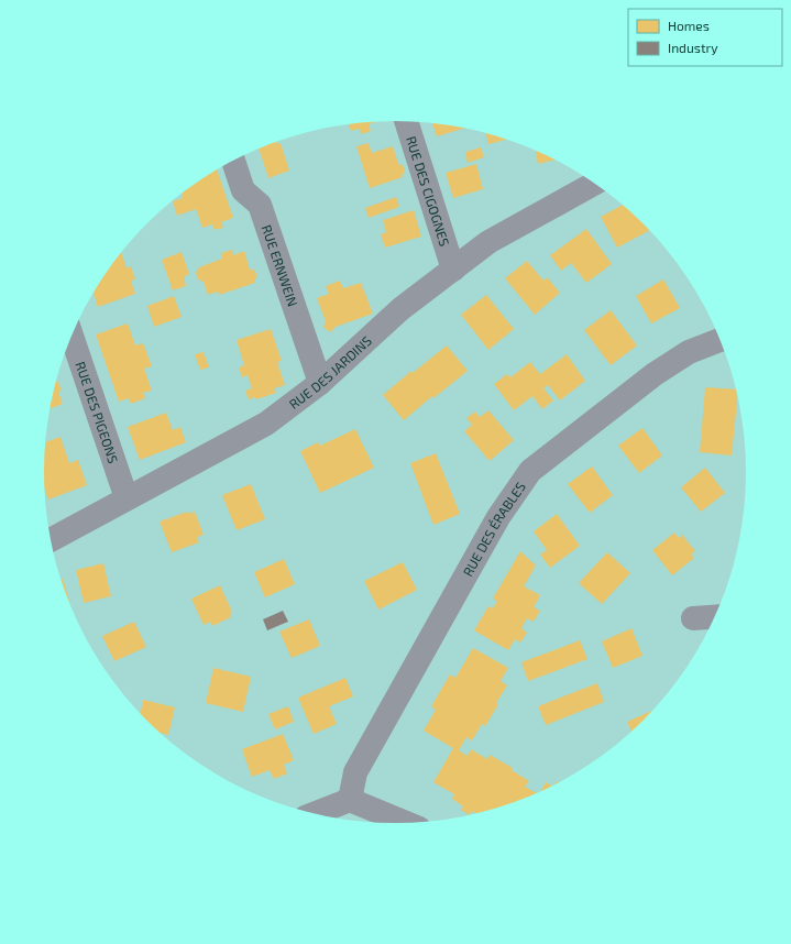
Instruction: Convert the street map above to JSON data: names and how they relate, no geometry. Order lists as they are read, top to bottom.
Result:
{
  "streets": {
    "street": [
      "RUE DES CIGOGNES",
      "RUE ERNWEIN",
      "RUE DES JARDINS",
      "RUE DES PIGEONS",
      "RUE DES ÉRABLES"
    ]
  },
  "crossings": [
    ["RUE DES CIGOGNES", "RUE DES JARDINS"],
    ["RUE ERNWEIN", "RUE DES JARDINS"],
    ["RUE DES JARDINS", "RUE DES PIGEONS"]
  ],
  "legend": ["Homes", "Industry"]
}
